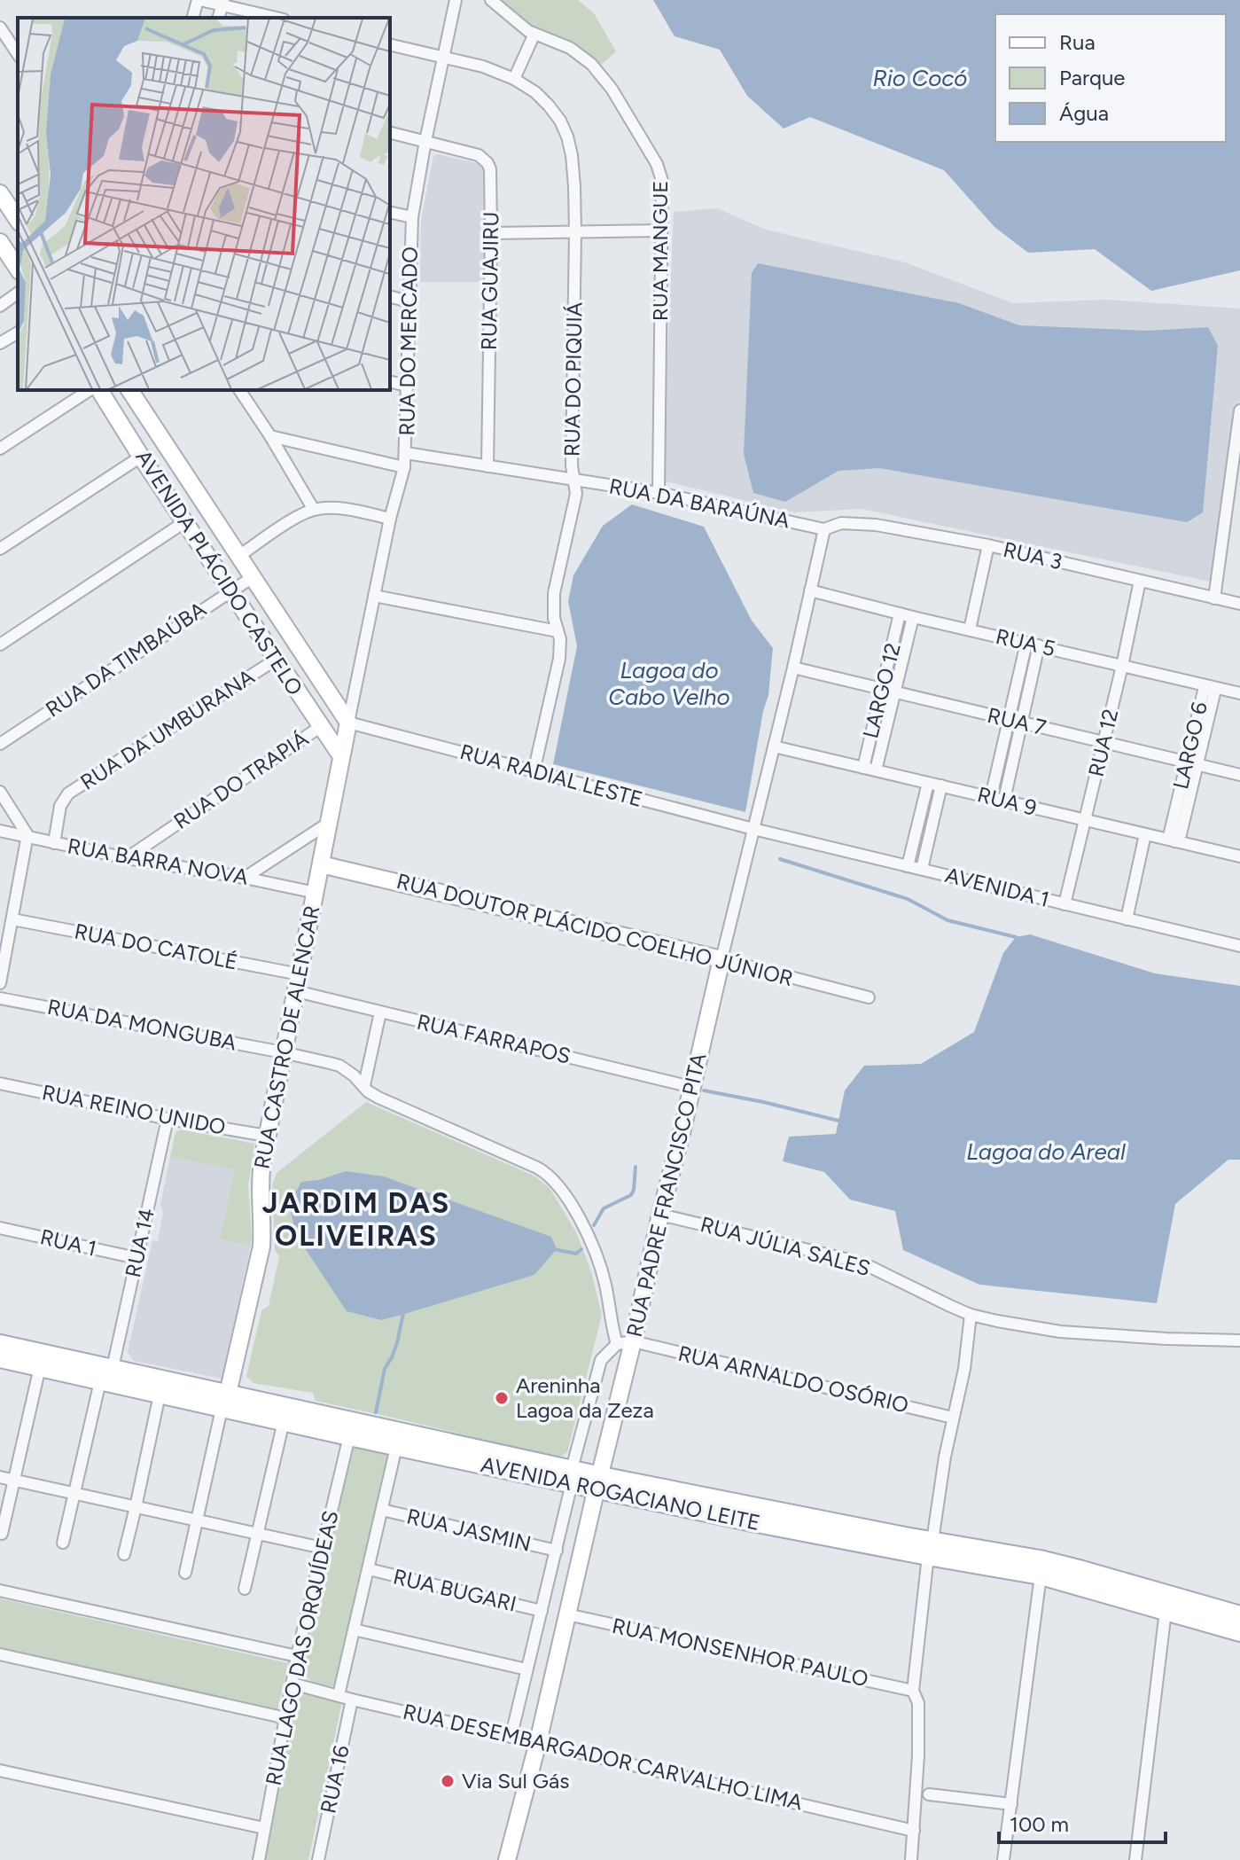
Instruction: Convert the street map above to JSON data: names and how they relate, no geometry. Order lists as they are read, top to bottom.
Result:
{
  "streets": {
    "main road": ["AVENIDA ROGACIANO LEITE"],
    "street": [
      "RUA MANGUE",
      "RUA GUAJIRU",
      "RUA DO MERCADO",
      "RUA DO PIQUIÁ",
      "RUA DA BARAÚNA",
      "RUA 3",
      "AVENIDA PLÁCIDO CASTELO",
      "RUA 5",
      "RUA DA TIMBAÚBA",
      "LARGO 12",
      "RUA 7",
      "RUA DA UMBURANA",
      "RUA 12",
      "LARGO 6",
      "RUA RADIAL LESTE",
      "RUA DO TRAPIÁ",
      "RUA 9",
      "RUA BARRA NOVA",
      "AVENIDA 1",
      "RUA DOUTOR PLÁCIDO COELHO JÚNIOR",
      "RUA DO CATOLÉ",
      "RUA DA MONGUBA",
      "RUA CASTRO DE ALENCAR",
      "RUA FARRAPOS",
      "RUA REINO UNIDO",
      "RUA PADRE FRANCISCO PITA",
      "RUA 1",
      "RUA 14",
      "RUA JÚLIA SALES",
      "RUA ARNALDO OSÓRIO",
      "RUA JASMIN",
      "RUA BUGARI",
      "RUA LAGO DAS ORQUÍDEAS",
      "RUA MONSENHOR PAULO",
      "RUA DESEMBARGADOR CARVALHO LIMA",
      "RUA 16"
    ]
  },
  "crossings": [
    ["RUA MANGUE", "RUA DA BARAÚNA"],
    ["RUA GUAJIRU", "RUA DO MERCADO"],
    ["RUA GUAJIRU", "RUA DA BARAÚNA"],
    ["RUA DO MERCADO", "RUA DO PIQUIÁ"],
    ["RUA DO MERCADO", "RUA DA BARAÚNA"],
    ["RUA DO MERCADO", "AVENIDA PLÁCIDO CASTELO"],
    ["RUA DO MERCADO", "RUA RADIAL LESTE"],
    ["RUA DO MERCADO", "RUA CASTRO DE ALENCAR"],
    ["RUA DO PIQUIÁ", "RUA DA BARAÚNA"],
    ["RUA DO PIQUIÁ", "RUA RADIAL LESTE"],
    ["RUA DA BARAÚNA", "RUA 3"],
    ["RUA DA BARAÚNA", "RUA PADRE FRANCISCO PITA"],
    ["RUA 3", "RUA 12"],
    ["RUA 3", "RUA PADRE FRANCISCO PITA"],
    ["AVENIDA PLÁCIDO CASTELO", "RUA DA TIMBAÚBA"],
    ["AVENIDA PLÁCIDO CASTELO", "RUA DA UMBURANA"],
    ["AVENIDA PLÁCIDO CASTELO", "RUA RADIAL LESTE"],
    ["AVENIDA PLÁCIDO CASTELO", "RUA DO TRAPIÁ"],
    ["AVENIDA PLÁCIDO CASTELO", "RUA CASTRO DE ALENCAR"],
    ["RUA 5", "LARGO 12"],
    ["RUA 5", "RUA 12"],
    ["RUA 5", "LARGO 6"],
    ["RUA 5", "RUA PADRE FRANCISCO PITA"],
    ["LARGO 12", "RUA 7"],
    ["LARGO 12", "RUA 9"],
    ["RUA 7", "RUA 12"],
    ["RUA 7", "LARGO 6"],
    ["RUA 7", "RUA PADRE FRANCISCO PITA"],
    ["RUA DA UMBURANA", "RUA BARRA NOVA"],
    ["RUA 12", "RUA 9"],
    ["RUA 12", "AVENIDA 1"],
    ["LARGO 6", "RUA 9"],
    ["RUA RADIAL LESTE", "AVENIDA 1"],
    ["RUA RADIAL LESTE", "RUA CASTRO DE ALENCAR"],
    ["RUA RADIAL LESTE", "RUA PADRE FRANCISCO PITA"],
    ["RUA DO TRAPIÁ", "RUA BARRA NOVA"],
    ["RUA 9", "RUA PADRE FRANCISCO PITA"],
    ["RUA BARRA NOVA", "RUA CASTRO DE ALENCAR"],
    ["AVENIDA 1", "RUA PADRE FRANCISCO PITA"],
    ["RUA DOUTOR PLÁCIDO COELHO JÚNIOR", "RUA CASTRO DE ALENCAR"],
    ["RUA DOUTOR PLÁCIDO COELHO JÚNIOR", "RUA PADRE FRANCISCO PITA"],
    ["RUA DO CATOLÉ", "RUA CASTRO DE ALENCAR"],
    ["RUA DA MONGUBA", "RUA CASTRO DE ALENCAR"],
    ["RUA DA MONGUBA", "RUA PADRE FRANCISCO PITA"],
    ["RUA DA MONGUBA", "RUA ARNALDO OSÓRIO"],
    ["RUA CASTRO DE ALENCAR", "RUA FARRAPOS"],
    ["RUA CASTRO DE ALENCAR", "RUA REINO UNIDO"],
    ["RUA CASTRO DE ALENCAR", "AVENIDA ROGACIANO LEITE"],
    ["RUA FARRAPOS", "RUA PADRE FRANCISCO PITA"],
    ["RUA REINO UNIDO", "RUA 14"],
    ["RUA PADRE FRANCISCO PITA", "RUA JÚLIA SALES"],
    ["RUA PADRE FRANCISCO PITA", "RUA ARNALDO OSÓRIO"],
    ["RUA PADRE FRANCISCO PITA", "AVENIDA ROGACIANO LEITE"],
    ["RUA PADRE FRANCISCO PITA", "RUA JASMIN"],
    ["RUA PADRE FRANCISCO PITA", "RUA BUGARI"],
    ["RUA PADRE FRANCISCO PITA", "RUA MONSENHOR PAULO"],
    ["RUA PADRE FRANCISCO PITA", "RUA DESEMBARGADOR CARVALHO LIMA"],
    ["RUA 1", "RUA 14"],
    ["RUA 14", "AVENIDA ROGACIANO LEITE"],
    ["AVENIDA ROGACIANO LEITE", "RUA LAGO DAS ORQUÍDEAS"],
    ["RUA LAGO DAS ORQUÍDEAS", "RUA DESEMBARGADOR CARVALHO LIMA"],
    ["RUA DESEMBARGADOR CARVALHO LIMA", "RUA 16"]
  ],
  "districts": ["JARDIM DAS OLIVEIRAS"],
  "water": ["Rio Cocó", "Lagoa do Cabo Velho", "Lagoa do Areal"],
  "places": ["Areninha Lagoa da Zeza", "Via Sul Gás"],
  "legend": ["Rua", "Parque", "Água"],
  "scale_bar": "100 m"
}
